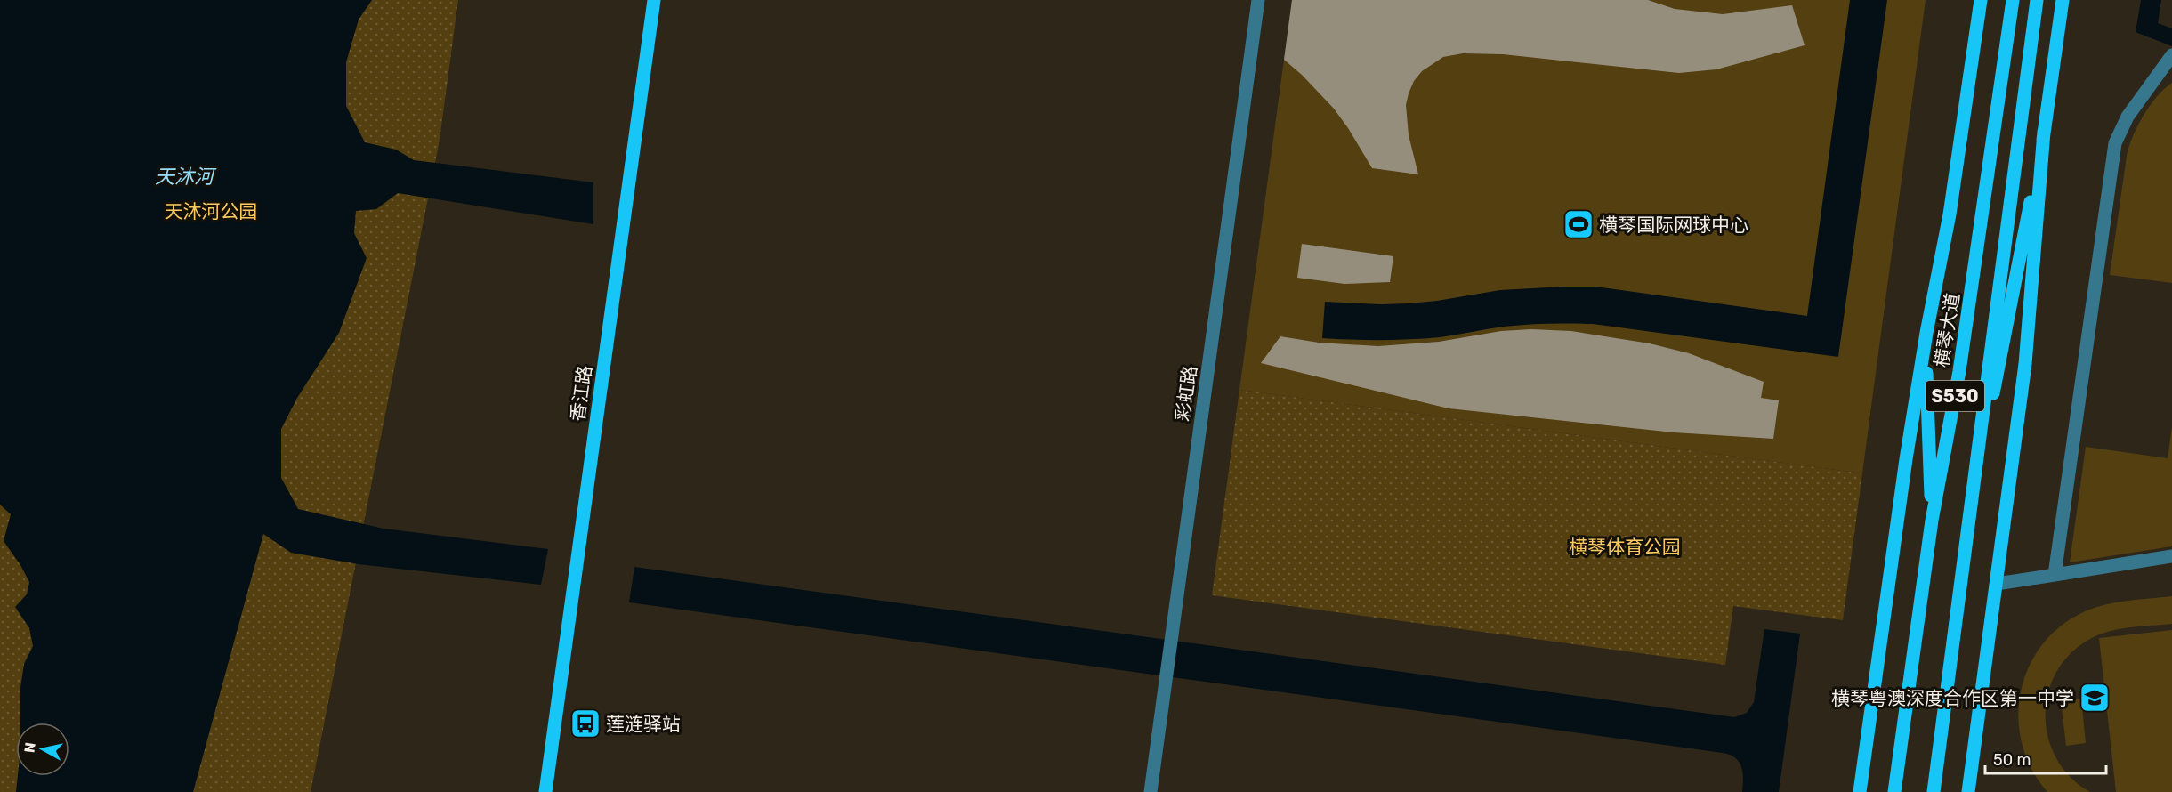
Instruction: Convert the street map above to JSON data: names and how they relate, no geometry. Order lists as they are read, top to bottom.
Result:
{
  "streets": {
    "main road": ["横琴大道", "香江路", "S530"],
    "street": ["彩虹路"]
  },
  "water": ["天沐河"],
  "parks": ["天沐河公园", "横琴体育公园"],
  "places": {
    "sports": ["横琴国际网球中心"],
    "school or university": ["横琴粤澳深度合作区第一中学"],
    "bus stop": ["莲涟驿站"]
  },
  "scale_bar": "50 m",
  "north": "left"
}
